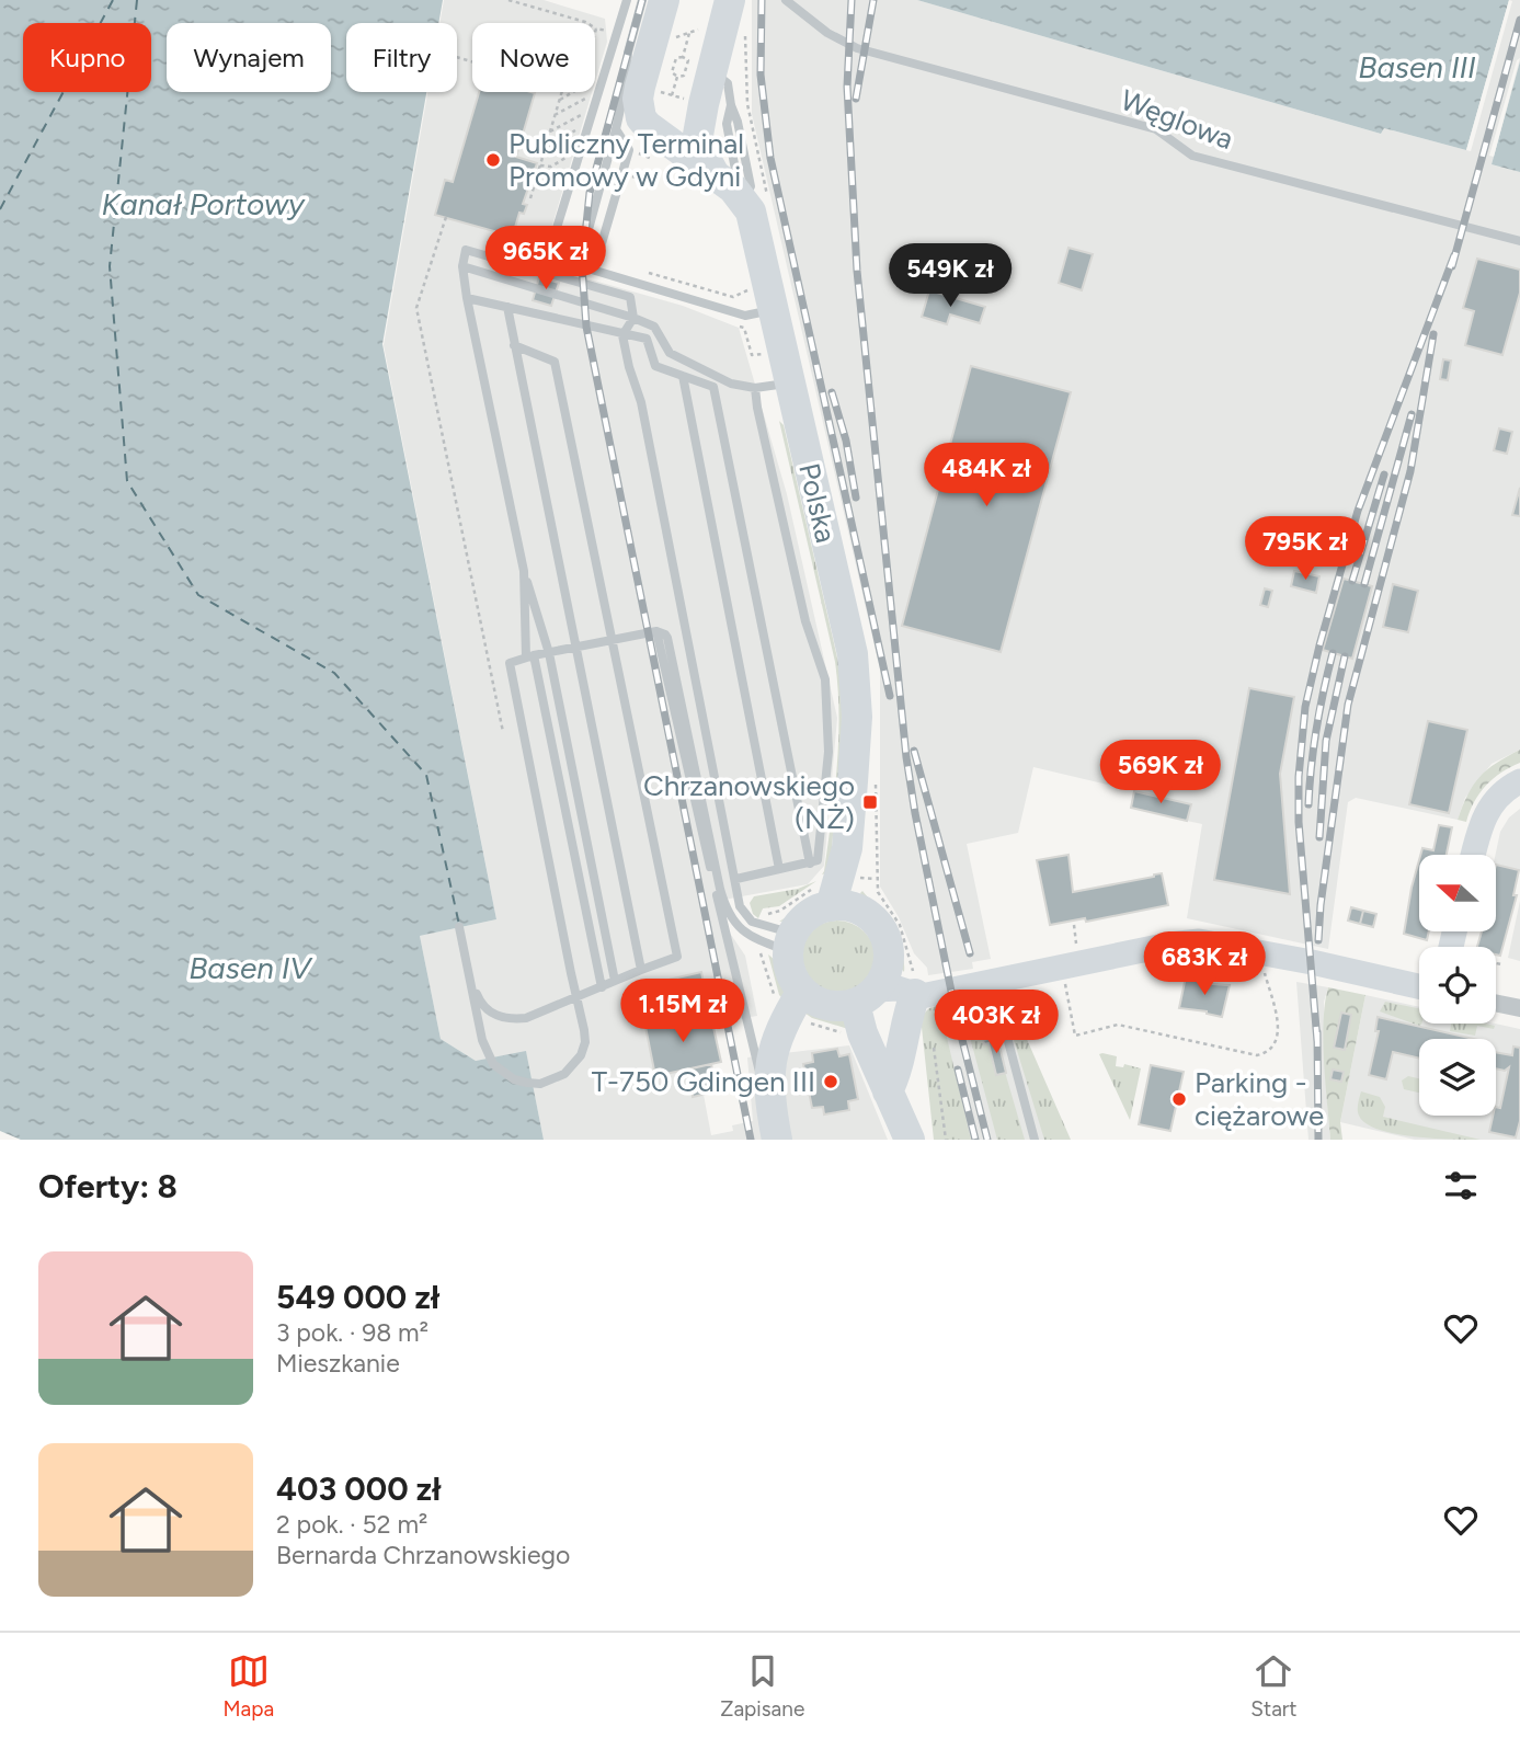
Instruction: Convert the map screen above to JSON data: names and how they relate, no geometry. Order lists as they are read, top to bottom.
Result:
{
  "streets": {
    "highway": ["Polska"],
    "lane": ["Węglowa"]
  },
  "water": ["Basen III", "Kanał Portowy", "Basen IV"],
  "places": {
    "other": ["Publiczny Terminal Promowy w Gdyni", "T-750 Gdingen III", "Parking - ciężarowe"],
    "transit": ["Chrzanowskiego (NŻ)"]
  },
  "north": "left",
  "page": {
    "chip": [
      "Kupno",
      "Wynajem",
      "Filtry",
      "Nowe"
    ],
    "price": [
      "965K zł",
      "549K zł",
      "484K zł",
      "795K zł",
      "569K zł",
      "683K zł",
      "1.15M zł",
      "403K zł"
    ],
    "heading": "Oferty: 8",
    "list": [
      {
        "name": "549 000 zł",
        "note": "3 pok. · 98 m² · Mieszkanie"
      },
      {
        "name": "403 000 zł",
        "note": "2 pok. · 52 m² · Bernarda Chrzanowskiego"
      }
    ],
    "tabs": ["Mapa", "Zapisane", "Start"]
  }
}
